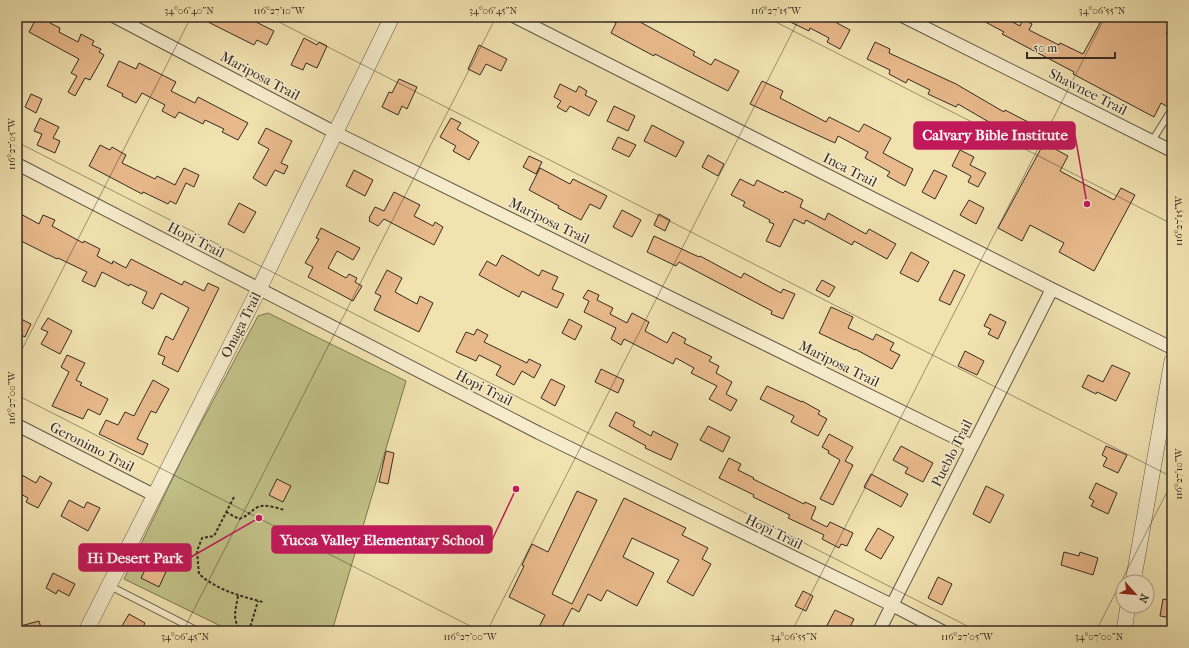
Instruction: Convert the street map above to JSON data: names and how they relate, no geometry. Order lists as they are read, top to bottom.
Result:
{
  "streets": {
    "street": [
      "Mariposa Trail",
      "Shawnee Trail",
      "Inca Trail",
      "Hopi Trail",
      "Onaga Trail",
      "Geronimo Trail",
      "Pueblo Trail"
    ]
  },
  "crossings": [
    ["Mariposa Trail", "Onaga Trail"],
    ["Mariposa Trail", "Pueblo Trail"],
    ["Inca Trail", "Pueblo Trail"],
    ["Hopi Trail", "Onaga Trail"],
    ["Hopi Trail", "Pueblo Trail"],
    ["Onaga Trail", "Geronimo Trail"]
  ],
  "places": ["Calvary Bible Institute", "Yucca Valley Elementary School", "Hi Desert Park"],
  "scale_bar": "50 m",
  "north": "bottom right",
  "coordinates": [
    "34°06'40\"N",
    "116°27'10\"W",
    "34°06'45\"N",
    "116°27'15\"W",
    "34°06'55\"N",
    "116°27'05\"W",
    "116°27'00\"W",
    "34°07'00\"N"
  ]
}
